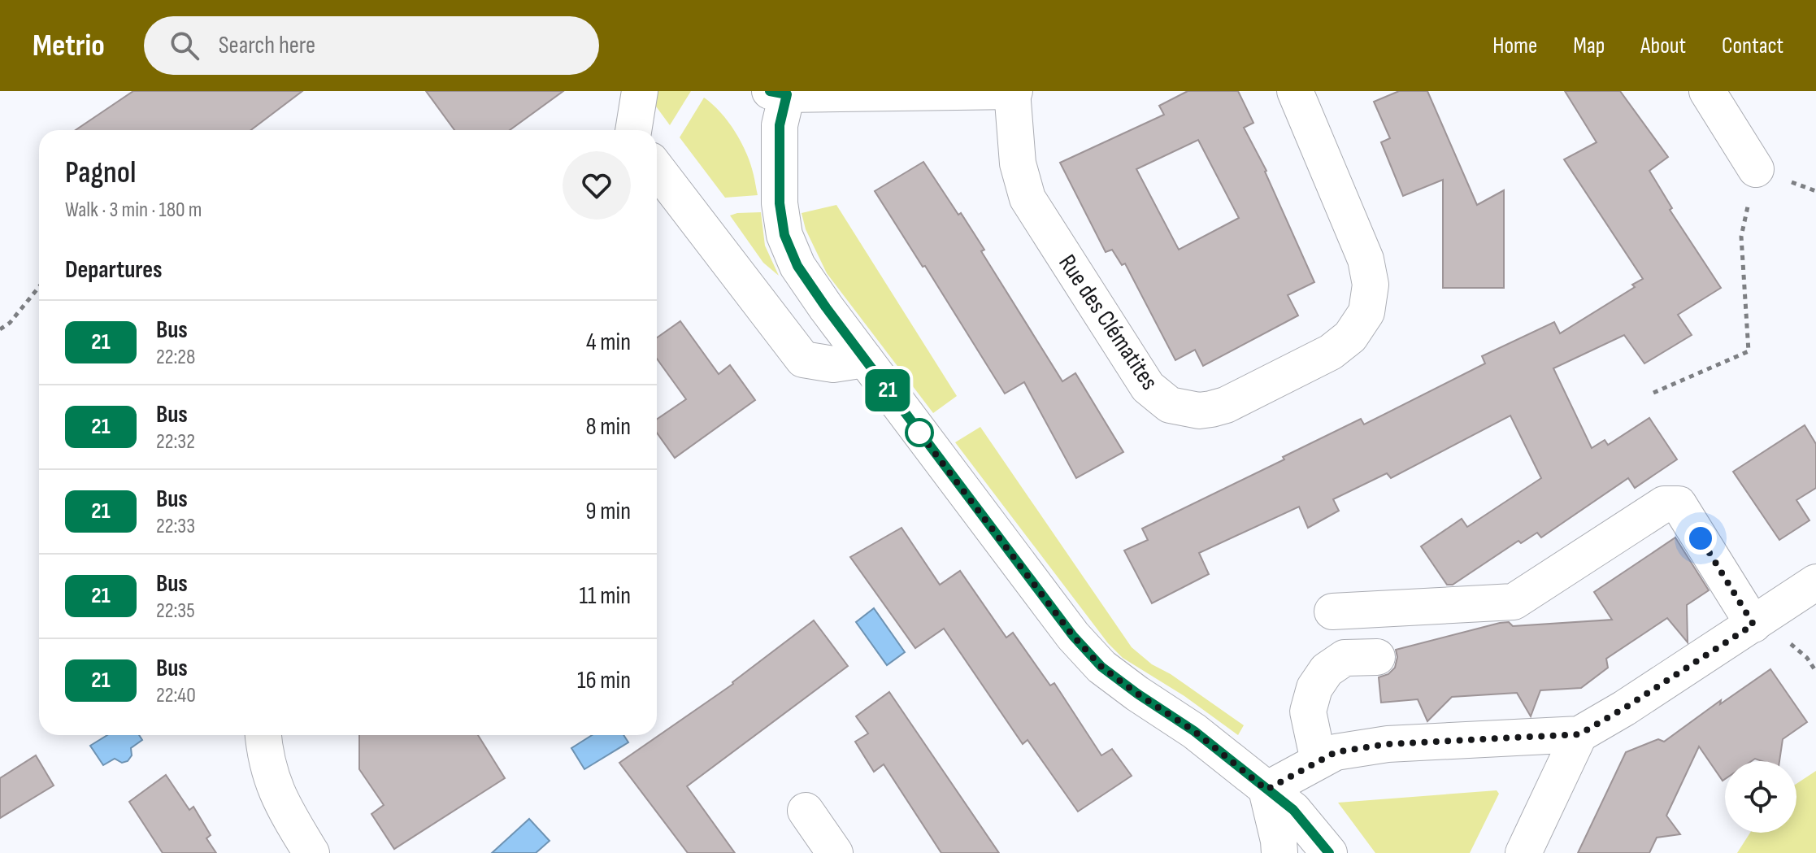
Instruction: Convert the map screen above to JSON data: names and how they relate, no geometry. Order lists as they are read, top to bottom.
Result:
{
  "streets": {
    "street": ["Rue des Clématites"]
  },
  "lines": ["bus line 21"],
  "page": {
    "header": "Metrio",
    "search": "Search here",
    "nav": [
      "Home",
      "Map",
      "About",
      "Contact"
    ],
    "on_map": "21",
    "heading": [
      ["Pagnol", "Walk · 3 min · 180 m"],
      "Departures"
    ],
    "list": [
      {
        "mark": "21",
        "name": "Bus",
        "note": "22:28",
        "value": "4 min"
      },
      {
        "mark": "21",
        "name": "Bus",
        "note": "22:32",
        "value": "8 min"
      },
      {
        "mark": "21",
        "name": "Bus",
        "note": "22:33",
        "value": "9 min"
      },
      {
        "mark": "21",
        "name": "Bus",
        "note": "22:35",
        "value": "11 min"
      },
      {
        "mark": "21",
        "name": "Bus",
        "note": "22:40",
        "value": "16 min"
      }
    ]
  }
}
